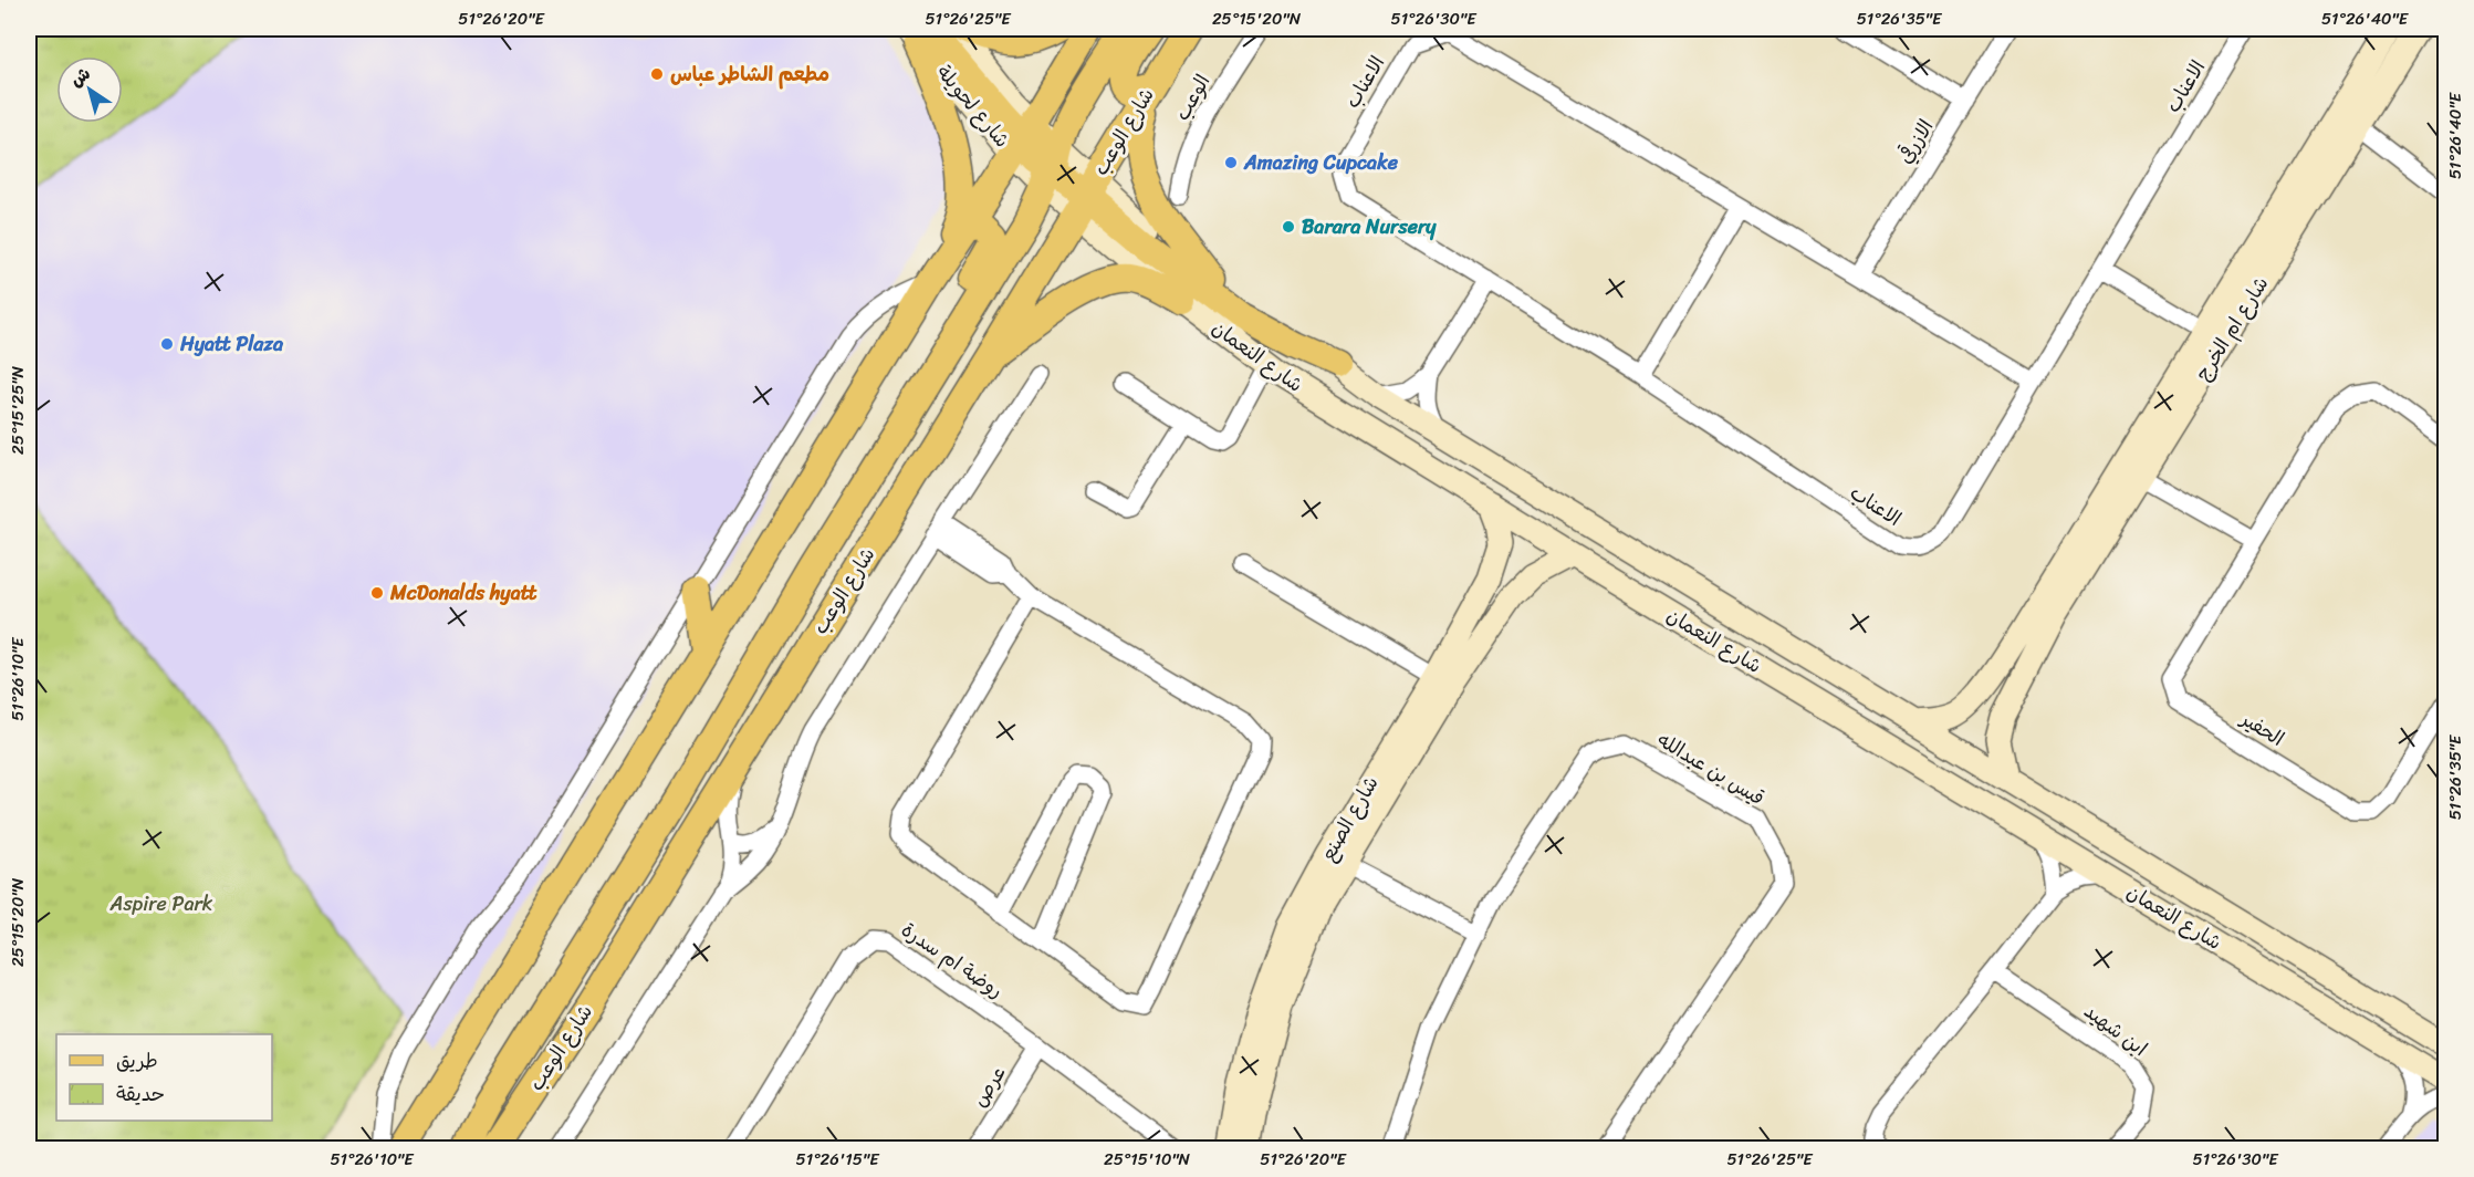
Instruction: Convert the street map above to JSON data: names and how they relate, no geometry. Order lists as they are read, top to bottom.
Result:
{
  "streets": {
    "main road": ["شارع الوعب"],
    "street": [
      "الاعناب",
      "الوعب",
      "شارع لحويلة",
      "الازرقي",
      "شارع ام الخرج",
      "شارع النعمان",
      "الحفير",
      "قيس بن عبدالله",
      "شارع الصنع",
      "روضة ام سدرة",
      "ابن شهيد",
      "عرص"
    ]
  },
  "crossings": [
    ["الاعناب", "الازرقي"],
    ["شارع الوعب", "شارع النعمان"],
    ["شارع ام الخرج", "شارع النعمان"],
    ["شارع النعمان", "شارع الصنع"],
    ["روضة ام سدرة", "عرص"]
  ],
  "parks": ["Aspire Park"],
  "places": [
    "مطعم الشاطر عباس",
    "Amazing Cupcake",
    "Barara Nursery",
    "Hyatt Plaza",
    "McDonalds hyatt"
  ],
  "legend": ["طريق", "حديقة"],
  "north": "top left",
  "coordinates": [
    "51°26'20\"E",
    "51°26'25\"E",
    "25°15'20\"N",
    "51°26'30\"E",
    "51°26'35\"E",
    "51°26'40\"E",
    "25°15'25\"N",
    "51°26'10\"E",
    "51°26'15\"E",
    "25°15'10\"N"
  ]
}
